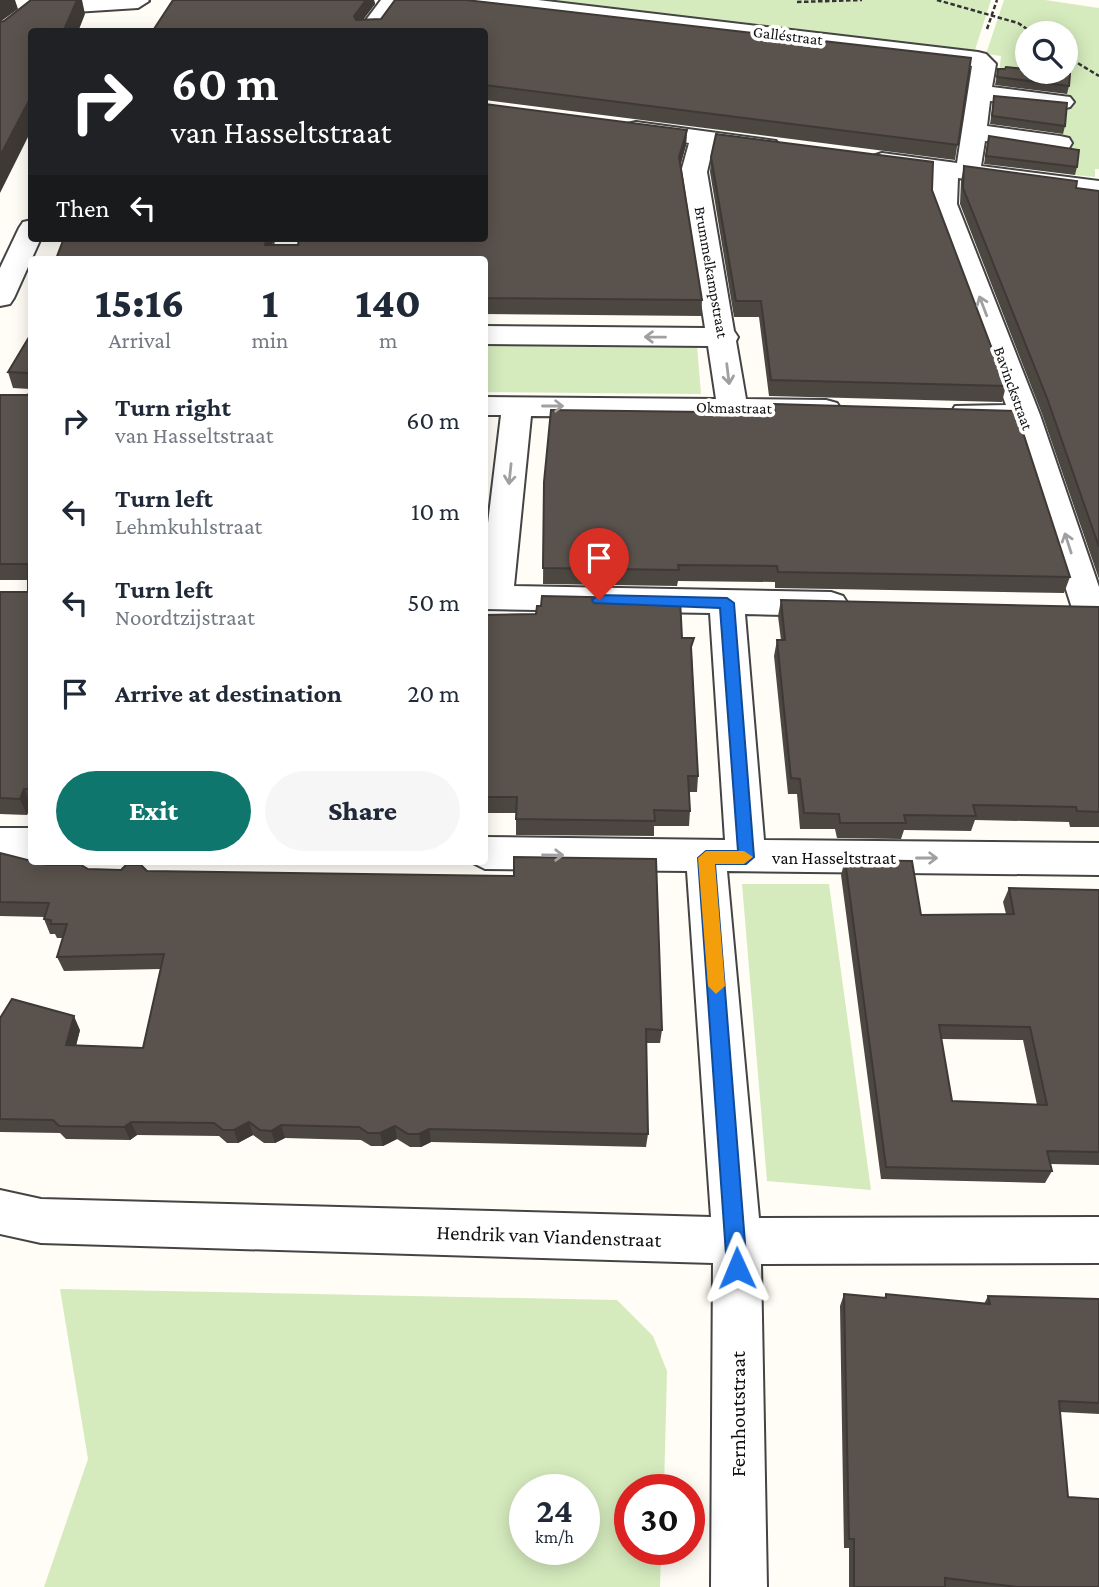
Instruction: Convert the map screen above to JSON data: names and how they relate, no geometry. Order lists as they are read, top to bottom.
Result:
{
  "streets": {
    "street": [
      "Galléstraat",
      "Brummelkampstraat",
      "Bavinckstraat",
      "Okmastraat",
      "van Hasseltstraat",
      "Hendrik van Viandenstraat",
      "Fernhoutstraat"
    ]
  },
  "crossings": [
    ["Galléstraat", "Bavinckstraat"],
    ["Brummelkampstraat", "Okmastraat"],
    ["van Hasseltstraat", "Fernhoutstraat"],
    ["Hendrik van Viandenstraat", "Fernhoutstraat"]
  ],
  "one_way": ["Bavinckstraat"],
  "page": {
    "turn": ["60 m", "van Hasseltstraat"],
    "then": "Then",
    "eta": [
      "15:16",
      "Arrival",
      "1",
      "min",
      "140",
      "m"
    ],
    "list": [
      {
        "name": "Turn right",
        "note": "van Hasseltstraat",
        "value": "60 m"
      },
      {
        "name": "Turn left",
        "note": "Lehmkuhlstraat",
        "value": "10 m"
      },
      {
        "name": "Turn left",
        "note": "Noordtzijstraat",
        "value": "50 m"
      },
      {
        "name": "Arrive at destination",
        "value": "20 m"
      }
    ],
    "buttons": ["Exit", "Share"],
    "speed": "24 km/h",
    "limit": "30"
  }
}
